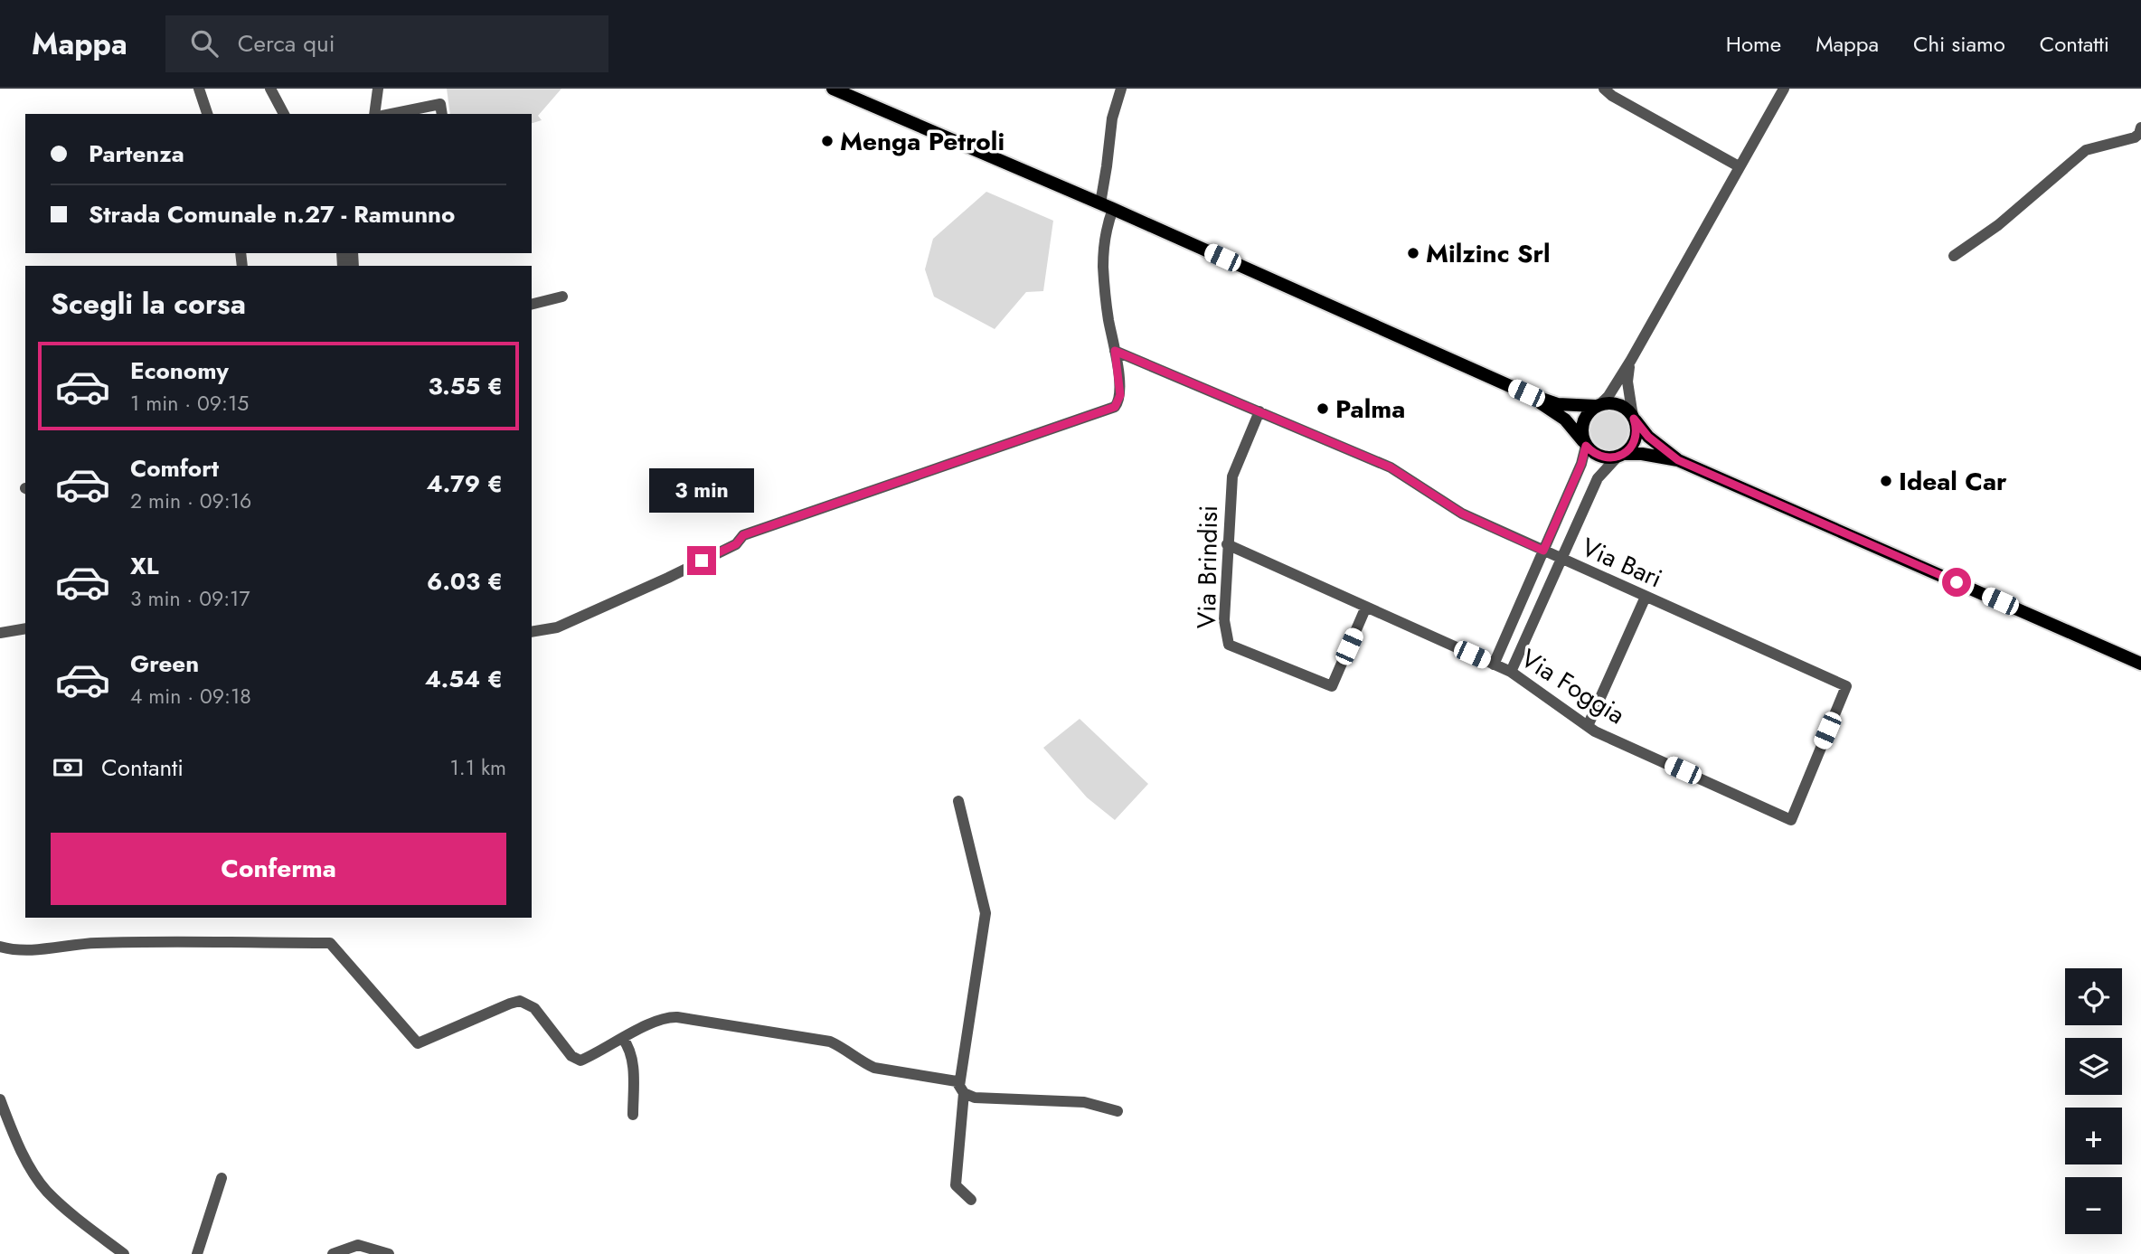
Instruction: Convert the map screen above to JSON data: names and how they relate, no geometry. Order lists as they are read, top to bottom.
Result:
{
  "streets": {
    "street": ["Via Bari", "Via Brindisi", "Via Foggia"]
  },
  "crossings": [
    ["Via Bari", "Via Brindisi"],
    ["Via Bari", "Via Foggia"],
    ["Via Brindisi", "Via Foggia"]
  ],
  "places": [
    "Menga Petroli",
    "Milzinc Srl",
    "Palma",
    "Ideal Car"
  ],
  "page": {
    "header": "Mappa",
    "search": "Cerca qui",
    "nav": [
      "Home",
      "Mappa",
      "Chi siamo",
      "Contatti"
    ],
    "banner": ["Partenza", "Strada Comunale n.27 - Ramunno"],
    "heading": "Scegli la corsa",
    "list": [
      {
        "name": "Economy",
        "note": "1 min · 09:15",
        "value": "3.55 €"
      },
      {
        "name": "Comfort",
        "note": "2 min · 09:16",
        "value": "4.79 €"
      },
      {
        "name": "XL",
        "note": "3 min · 09:17",
        "value": "6.03 €"
      },
      {
        "name": "Green",
        "note": "4 min · 09:18",
        "value": "4.54 €"
      }
    ],
    "bubble": "3 min",
    "pay": ["Contanti", "1.1 km"],
    "buttons": "Conferma",
    "map_buttons": ["+", "−"]
  }
}
